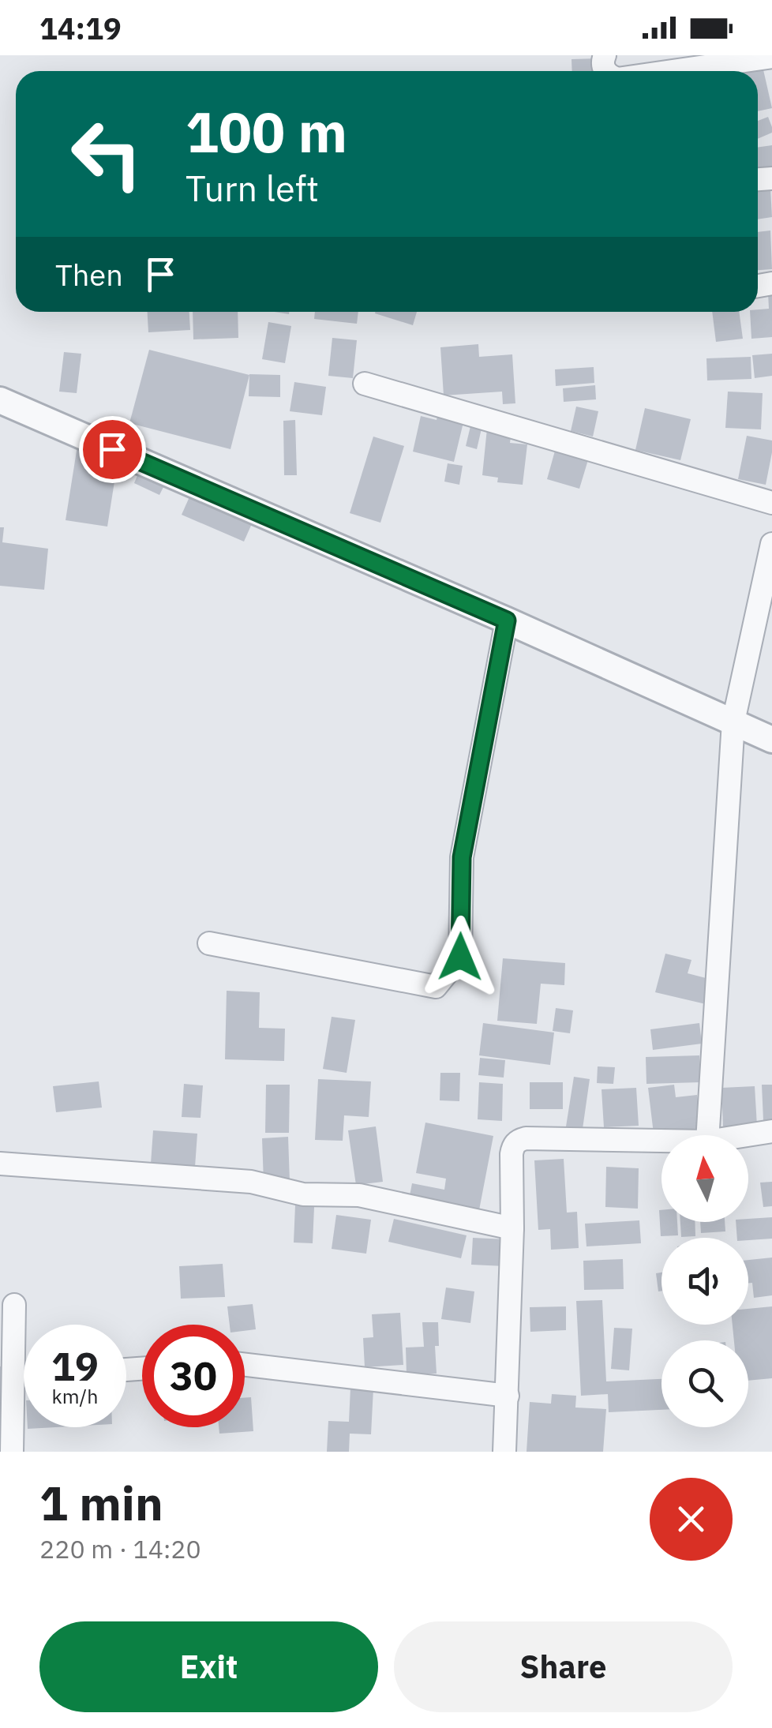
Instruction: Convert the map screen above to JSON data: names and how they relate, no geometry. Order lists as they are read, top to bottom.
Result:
{
  "north": "top",
  "page": {
    "status": "14:19",
    "turn": ["100 m", "Turn left"],
    "then": "Then",
    "speed": "19 km/h",
    "limit": "30",
    "heading": ["1 min", "220 m · 14:20"],
    "buttons": ["Exit", "Share"]
  }
}
